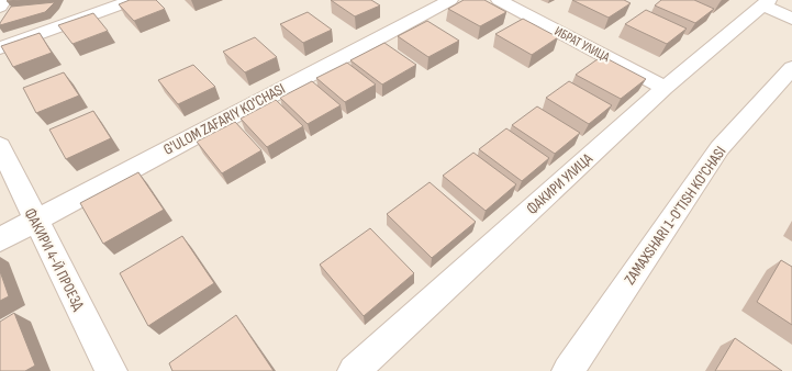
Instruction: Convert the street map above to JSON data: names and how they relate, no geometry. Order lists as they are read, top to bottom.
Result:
{
  "streets": {
    "street": [
      "ИБРАТ УЛИЦА",
      "G'ULOM ZAFARIY KO'CHASI",
      "ФАКИРИ УЛИЦА",
      "ZAMAXSHARI 1-O'TISH KO'CHASI",
      "ФАКИРИ 4-Й ПРОЕЗД"
    ]
  },
  "crossings": [
    ["ИБРАТ УЛИЦА", "ФАКИРИ УЛИЦА"],
    ["G'ULOM ZAFARIY KO'CHASI", "ФАКИРИ 4-Й ПРОЕЗД"]
  ]
}
